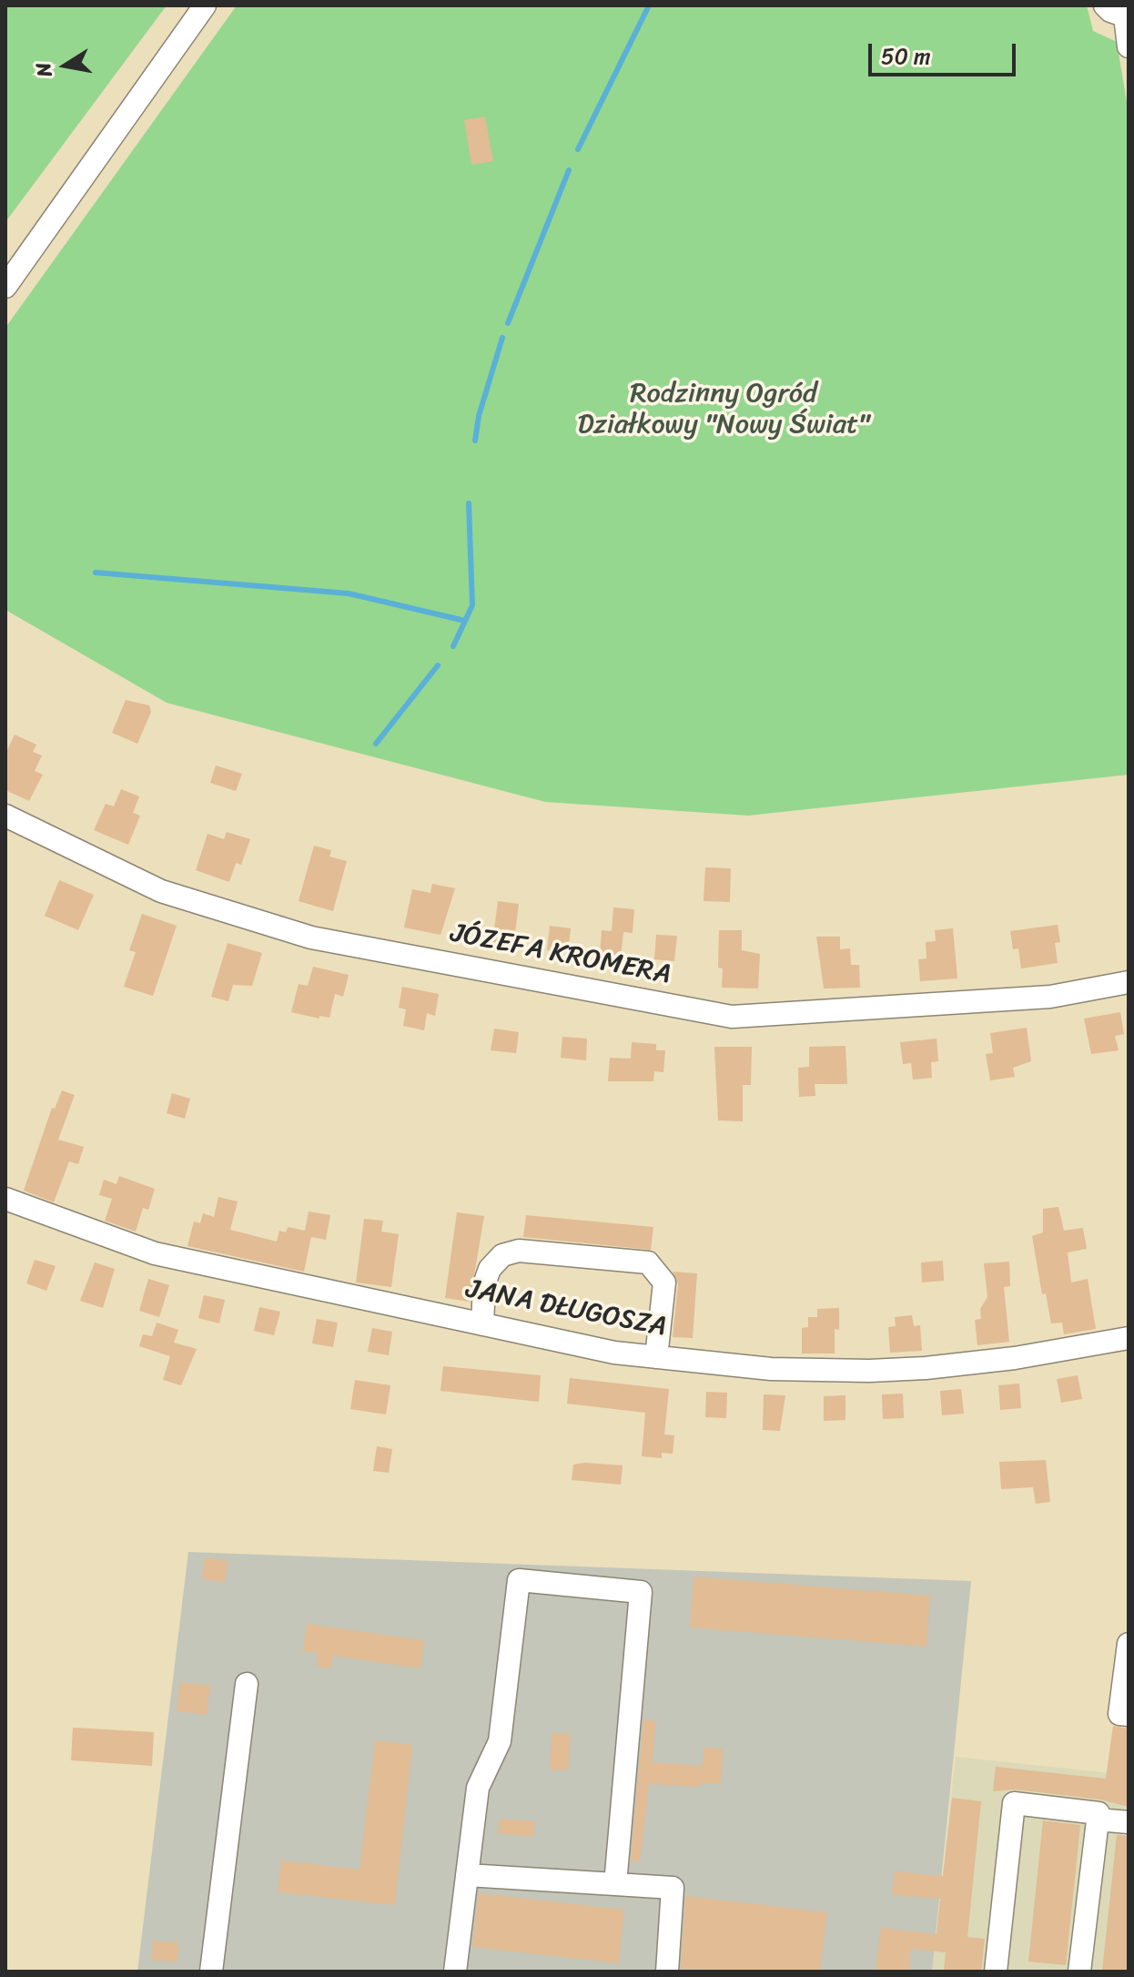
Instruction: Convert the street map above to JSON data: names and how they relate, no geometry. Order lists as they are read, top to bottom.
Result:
{
  "streets": {
    "street": ["JÓZEFA KROMERA", "JANA DŁUGOSZA"]
  },
  "parks": ["Rodzinny Ogród Działkowy \"Nowy Świat\""],
  "scale_bar": "50 m",
  "north": "left"
}
